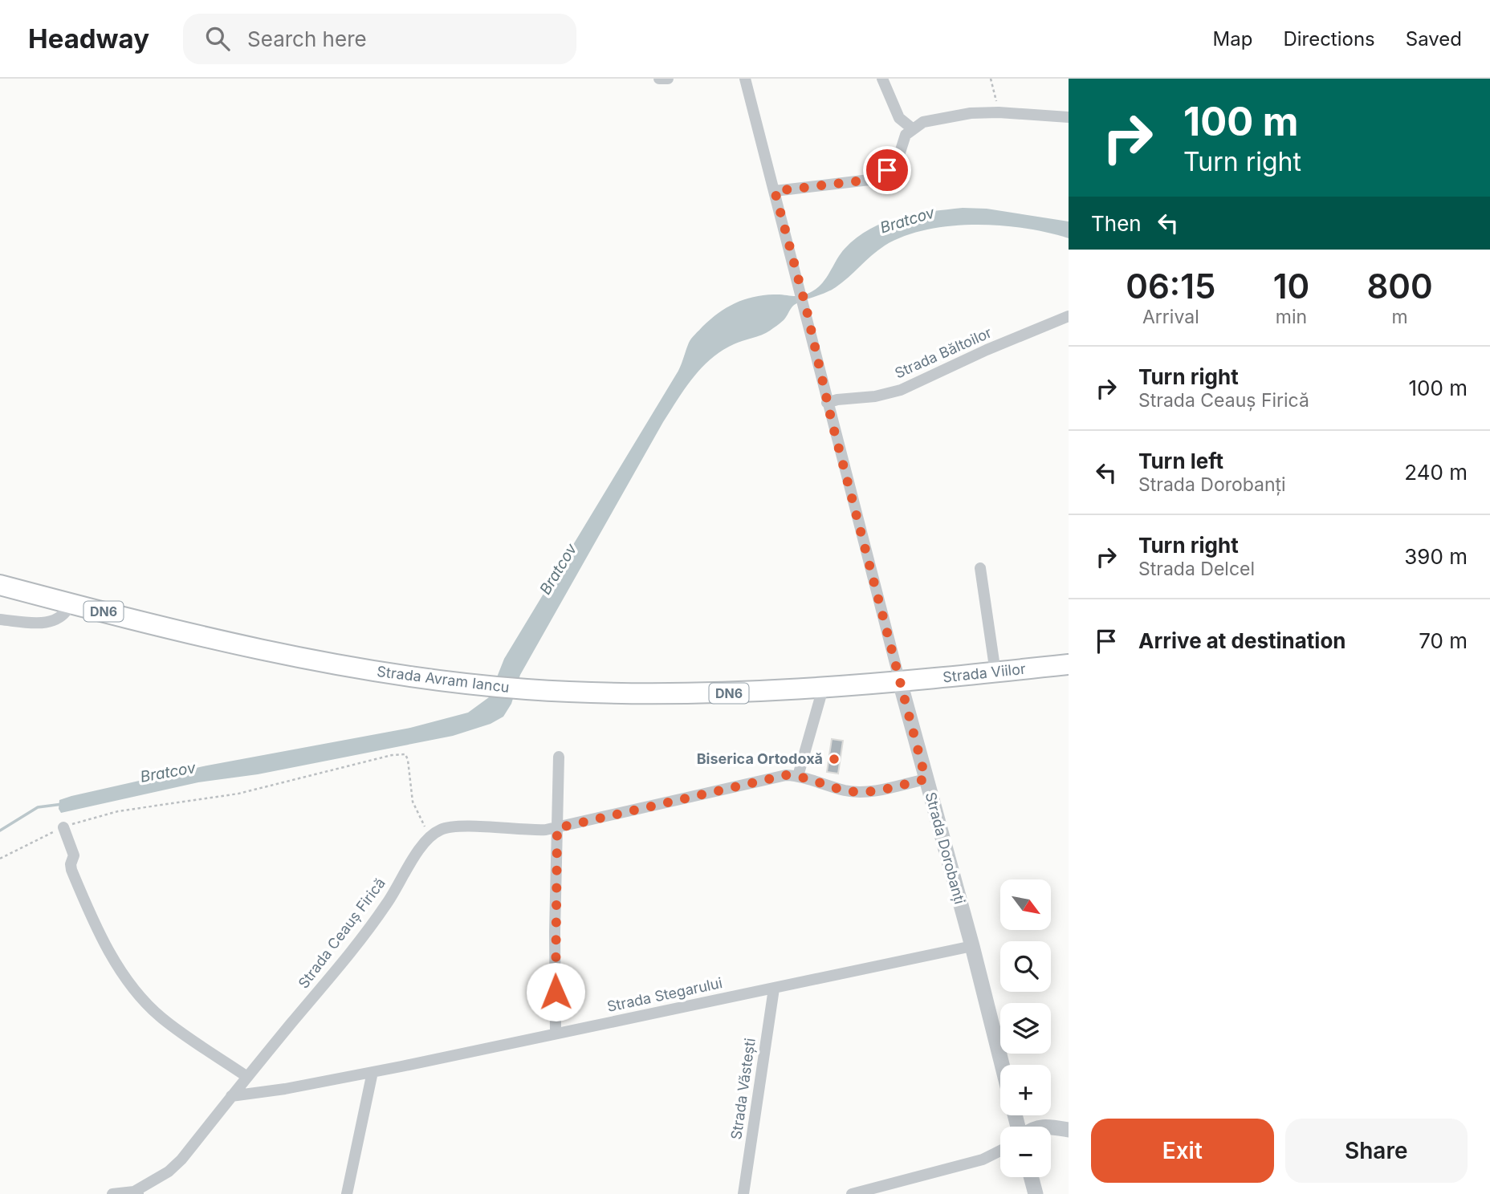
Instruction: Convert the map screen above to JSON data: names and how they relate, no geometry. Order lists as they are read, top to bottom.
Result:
{
  "streets": {
    "highway": ["DN6", "Strada Viilor", "Strada Avram Iancu"],
    "street": [
      "Strada Băltoilor",
      "Strada Dorobanți",
      "Strada Ceauș Firică",
      "Strada Stegarului",
      "Strada Văstești"
    ]
  },
  "crossings": [
    ["Strada Băltoilor", "Strada Dorobanți"],
    ["Strada Viilor", "Strada Avram Iancu"],
    ["Strada Viilor", "Strada Dorobanți"],
    ["Strada Avram Iancu", "Strada Dorobanți"],
    ["Strada Dorobanți", "Strada Stegarului"],
    ["Strada Ceauș Firică", "Strada Stegarului"],
    ["Strada Stegarului", "Strada Văstești"]
  ],
  "water": ["Bratcov"],
  "places": ["Biserica Ortodoxă"],
  "north": "bottom right",
  "page": {
    "header": "Headway",
    "search": "Search here",
    "nav": ["Map", "Directions", "Saved"],
    "turn": ["100 m", "Turn right"],
    "then": "Then",
    "eta": [
      "06:15",
      "Arrival",
      "10",
      "min",
      "800",
      "m"
    ],
    "list": [
      {
        "name": "Turn right",
        "note": "Strada Ceauș Firică",
        "value": "100 m"
      },
      {
        "name": "Turn left",
        "note": "Strada Dorobanți",
        "value": "240 m"
      },
      {
        "name": "Turn right",
        "note": "Strada Delcel",
        "value": "390 m"
      },
      {
        "name": "Arrive at destination",
        "value": "70 m"
      }
    ],
    "map_buttons": ["+", "−"],
    "buttons": ["Exit", "Share"]
  }
}
